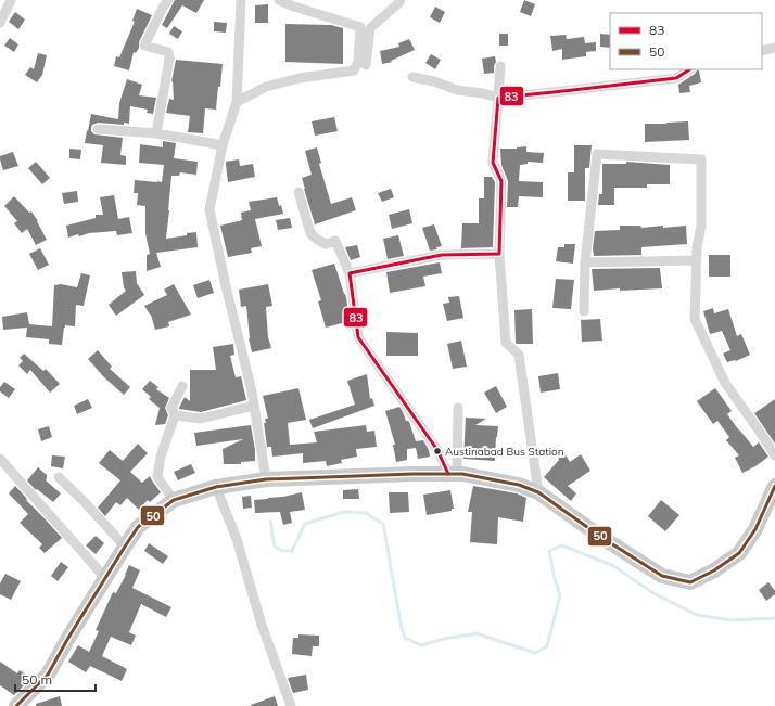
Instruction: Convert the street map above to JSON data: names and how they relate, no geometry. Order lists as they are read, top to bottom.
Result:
{
  "places": ["Austinabad Bus Station"],
  "lines": ["transit line 83", "transit line 50"],
  "legend": ["83", "50"],
  "scale_bar": "50 m"
}
